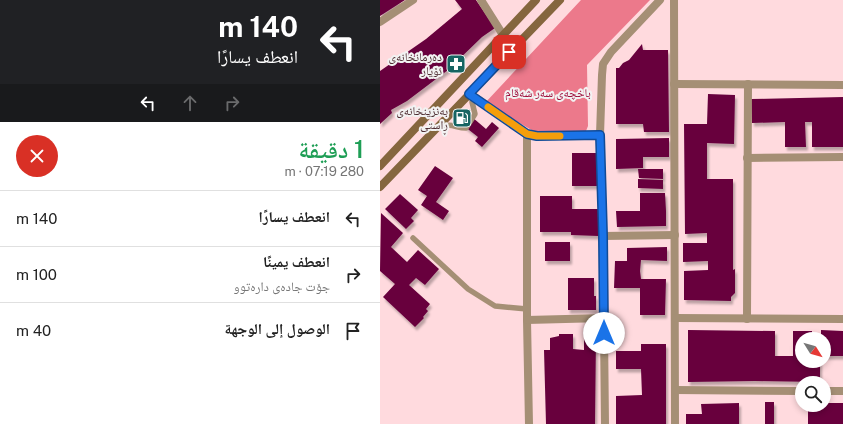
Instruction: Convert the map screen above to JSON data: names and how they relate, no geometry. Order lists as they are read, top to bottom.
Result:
{
  "parks": ["باخچەی سەر شەقام"],
  "places": {
    "pharmacy": ["دەرمانخانەی ئۆیار"],
    "fuel station": ["بەنزینخانەی ڕاستی"]
  },
  "north": "bottom right",
  "page": {
    "turn": ["140 m", "انعطف يسارًا"],
    "heading": ["1 دقيقة", "280 m · 07:19"],
    "list": [
      {
        "name": "انعطف يسارًا",
        "value": "140 m"
      },
      {
        "name": "انعطف يمينًا",
        "note": "جۆت جادەی دارەتوو",
        "value": "100 m"
      },
      {
        "name": "الوصول إلى الوجهة",
        "value": "40 m"
      }
    ]
  }
}
